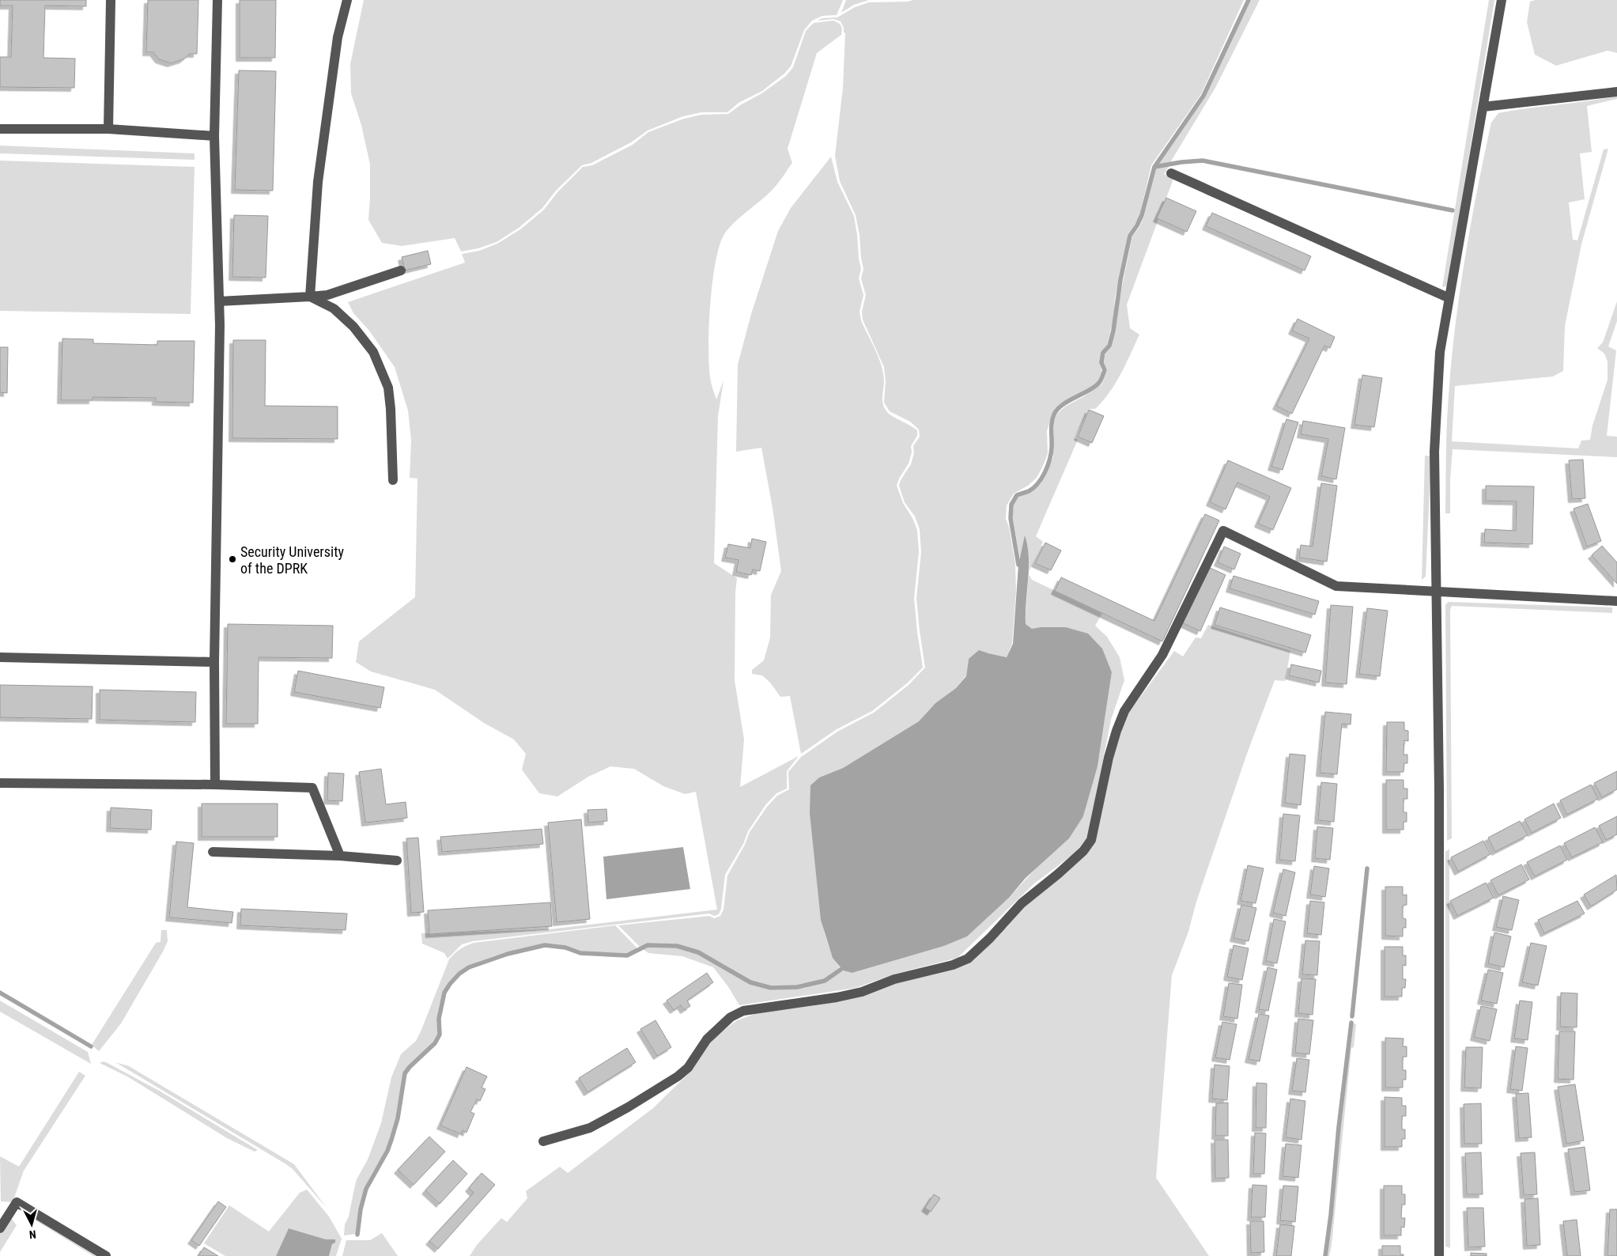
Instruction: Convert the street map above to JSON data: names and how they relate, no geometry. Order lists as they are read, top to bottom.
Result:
{
  "places": ["Security University of the DPRK"],
  "north": "bottom"
}
